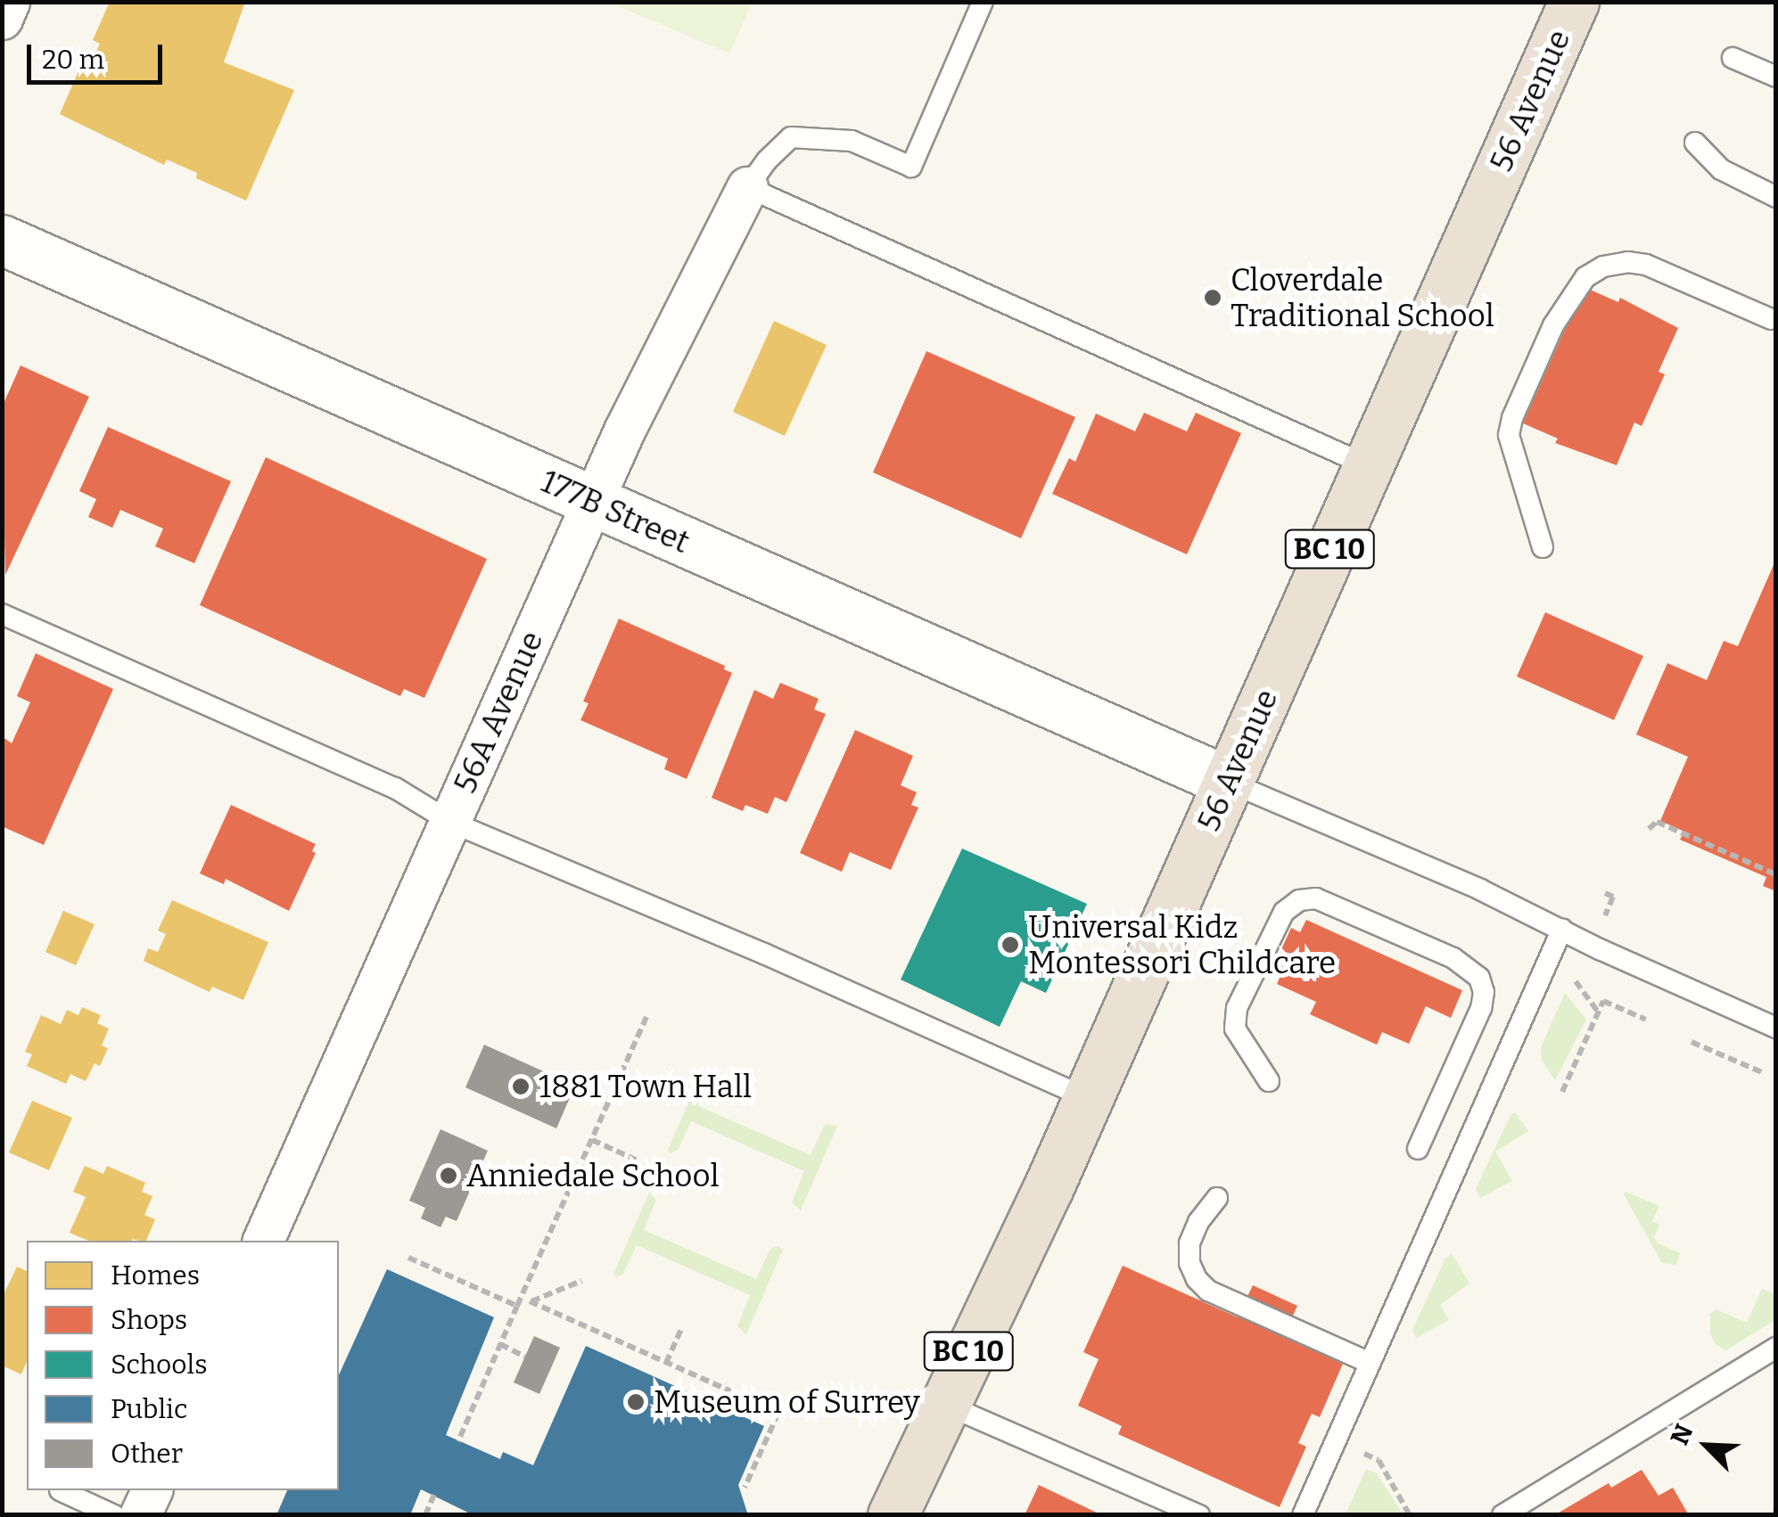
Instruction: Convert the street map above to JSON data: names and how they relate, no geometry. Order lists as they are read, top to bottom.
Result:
{
  "streets": {
    "highway": ["56 Avenue", "BC 10"],
    "street": ["177B Street", "56A Avenue"]
  },
  "crossings": [
    ["56 Avenue", "177B Street"],
    ["177B Street", "56A Avenue"]
  ],
  "places": [
    "Cloverdale Traditional School",
    "Universal Kidz Montessori Childcare",
    "1881 Town Hall",
    "Anniedale School",
    "Museum of Surrey"
  ],
  "legend": [
    "Homes",
    "Shops",
    "Schools",
    "Public",
    "Other"
  ],
  "scale_bar": "20 m",
  "north": "top left"
}
